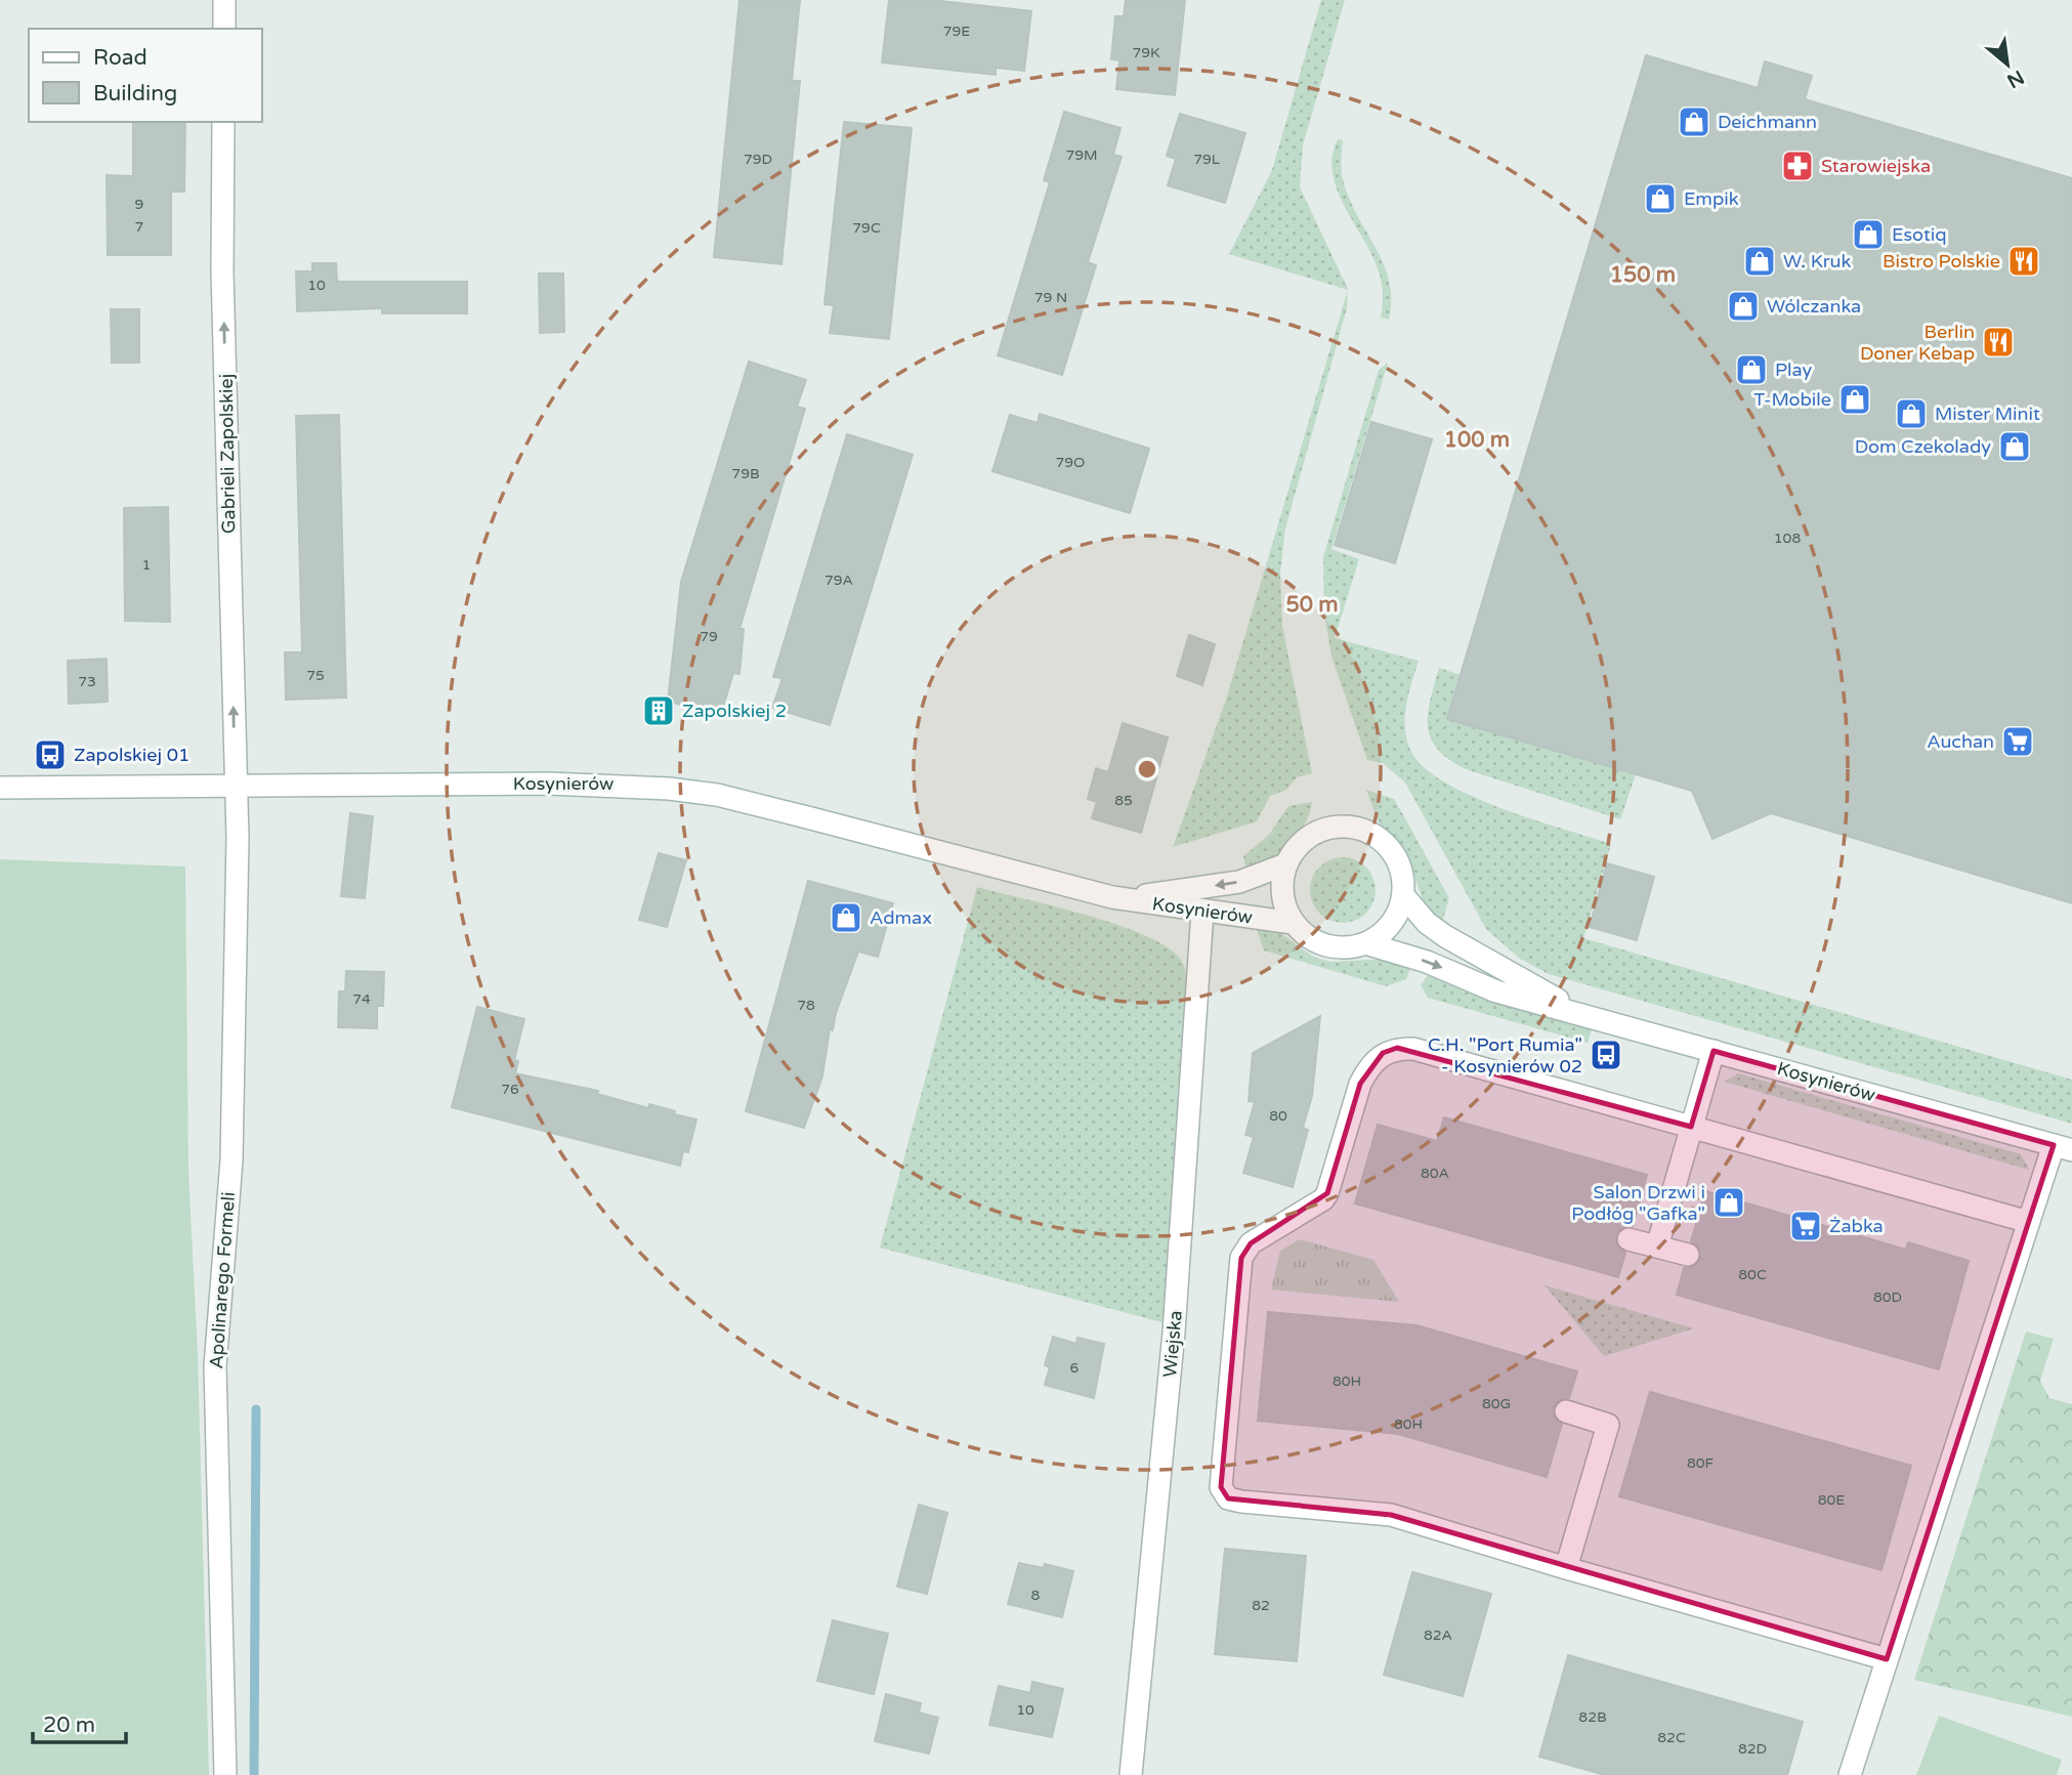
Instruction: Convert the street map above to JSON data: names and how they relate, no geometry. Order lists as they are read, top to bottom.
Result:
{
  "streets": {
    "street": [
      "Gabrieli Zapolskiej",
      "Kosynierów",
      "Apolinarego Formeli",
      "Wiejska"
    ]
  },
  "crossings": [
    ["Gabrieli Zapolskiej", "Kosynierów"],
    ["Gabrieli Zapolskiej", "Apolinarego Formeli"],
    ["Kosynierów", "Apolinarego Formeli"],
    ["Kosynierów", "Wiejska"]
  ],
  "one_way": ["Gabrieli Zapolskiej"],
  "places": {
    "shop": [
      "Deichmann",
      "Empik",
      "Esotiq",
      "W. Kruk",
      "Wólczanka",
      "Play",
      "T-Mobile",
      "Mister Minit",
      "Dom Czekolady",
      "Admax",
      "Salon Drzwi i Podłóg \"Gafka\""
    ],
    "pharmacy": ["Starowiejska"],
    "restaurant": ["Bistro Polskie", "Berlin Doner Kebap"],
    "building": ["Zapolskiej 2"],
    "supermarket": ["Auchan", "Żabka"],
    "bus stop": ["Zapolskiej 01", "C.H. \"Port Rumia\" - Kosynierów 02"]
  },
  "house_numbers": [
    "79E",
    "79K",
    "79M",
    "79D",
    "79L",
    "9",
    "7",
    "79C",
    "10",
    "79 N",
    "79O",
    "79B",
    "108",
    "1",
    "79A",
    "79",
    "75",
    "73",
    "85",
    "74",
    "78",
    "76",
    "80",
    "80A",
    "80C",
    "80D",
    "6",
    "80H",
    "80G",
    "80H",
    "80F",
    "80E",
    "8",
    "82",
    "82A",
    "10",
    "82B",
    "82C",
    "82D"
  ],
  "legend": ["Road", "Building"],
  "scale_bar": "20 m",
  "north": "bottom right",
  "rings": ["150 m", "100 m", "50 m"]
}
